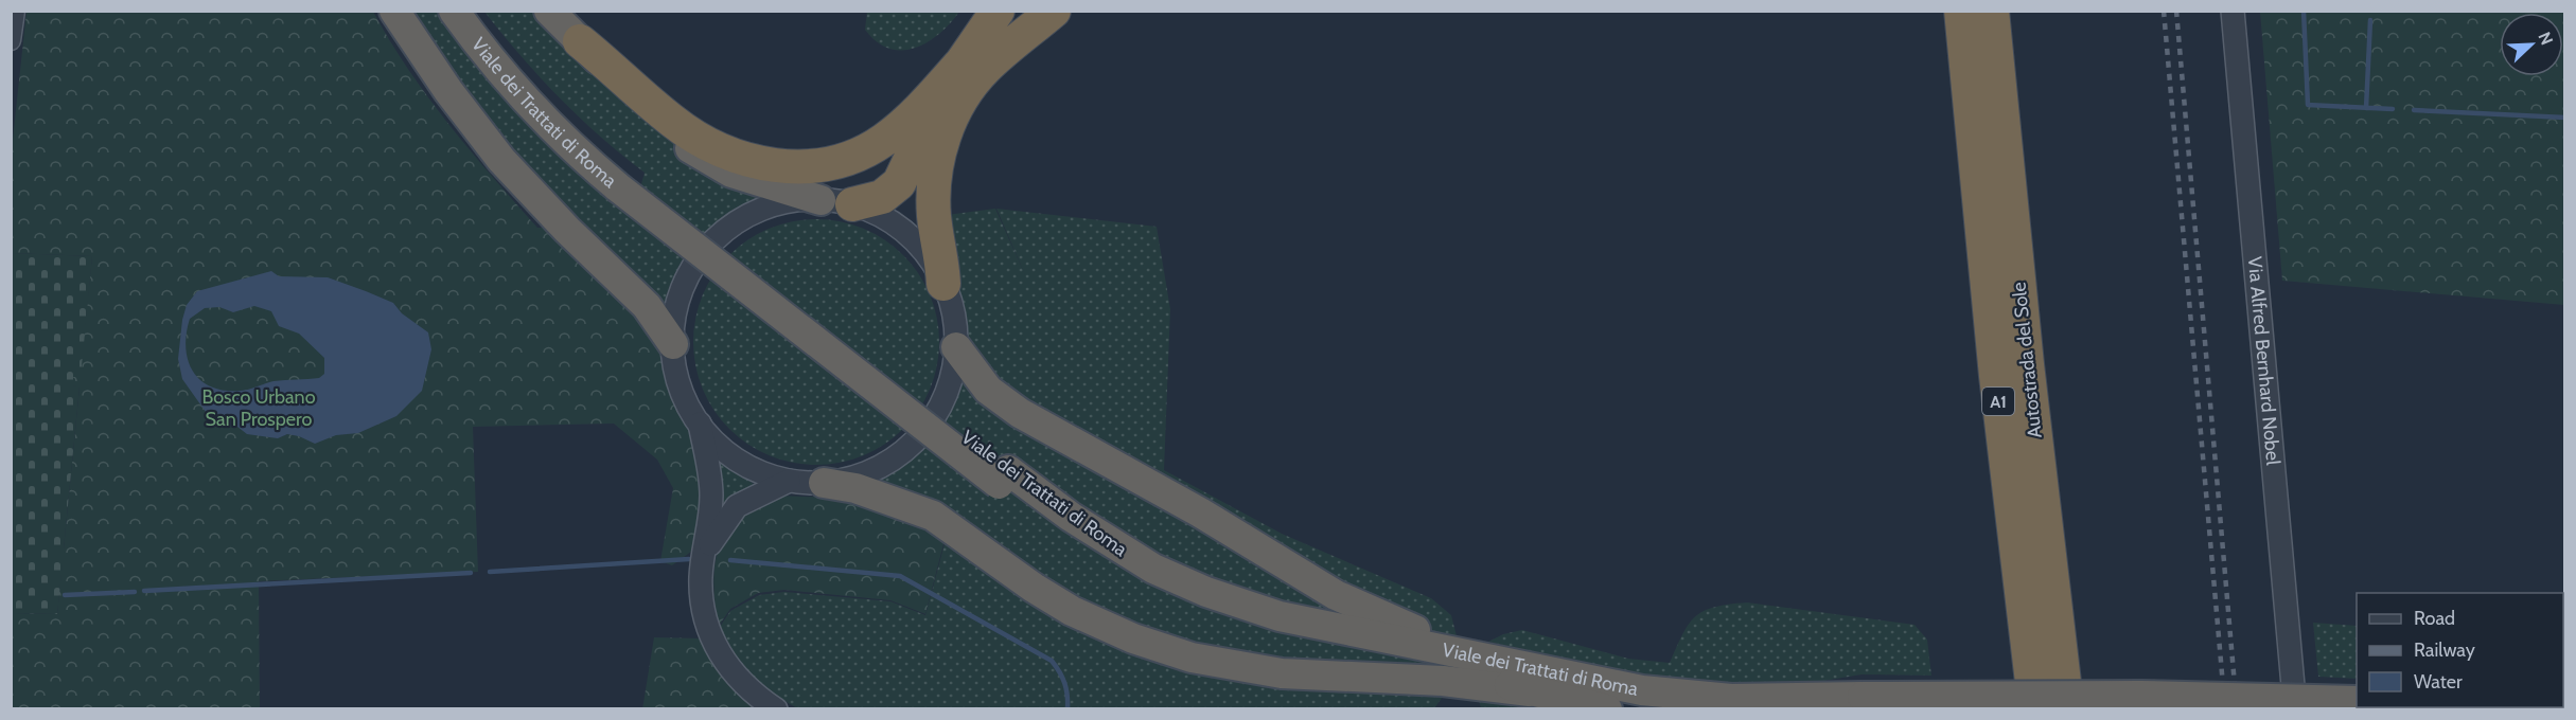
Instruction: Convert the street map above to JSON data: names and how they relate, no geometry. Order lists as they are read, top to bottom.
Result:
{
  "streets": {
    "highway": ["Viale dei Trattati di Roma", "Autostrada del Sole", "A1"],
    "street": ["Via Alfred Bernhard Nobel"]
  },
  "parks": ["Bosco Urbano San Prospero"],
  "legend": ["Road", "Railway", "Water"],
  "north": "top right"
}
